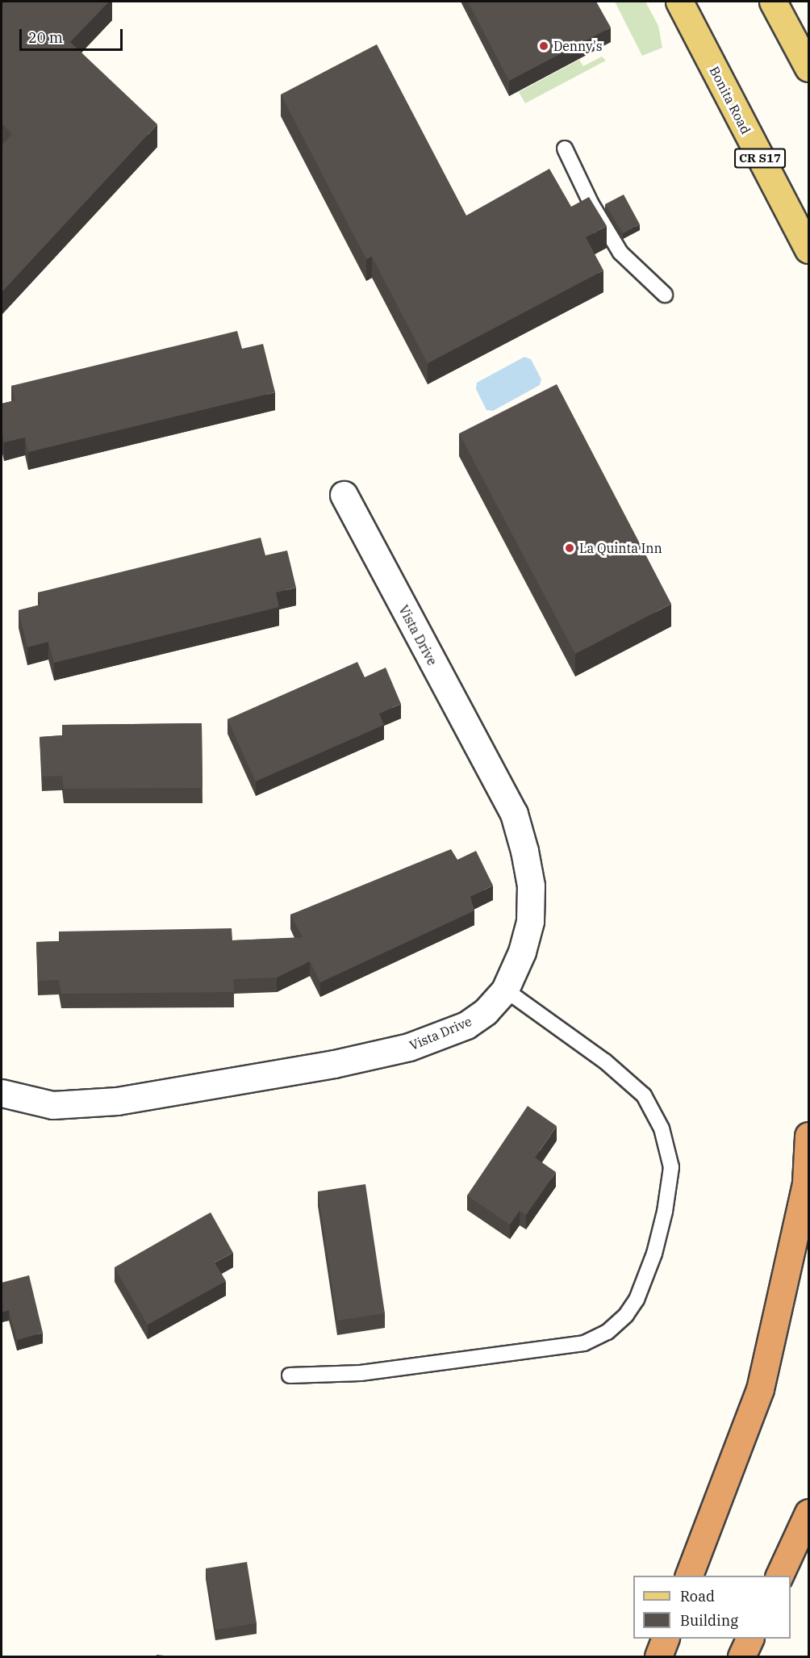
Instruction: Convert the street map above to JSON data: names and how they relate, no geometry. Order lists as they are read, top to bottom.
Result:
{
  "streets": {
    "main road": ["Bonita Road", "CR S17"],
    "street": ["Vista Drive"]
  },
  "places": ["Denny's", "La Quinta Inn"],
  "legend": ["Road", "Building"],
  "scale_bar": "20 m"
}
